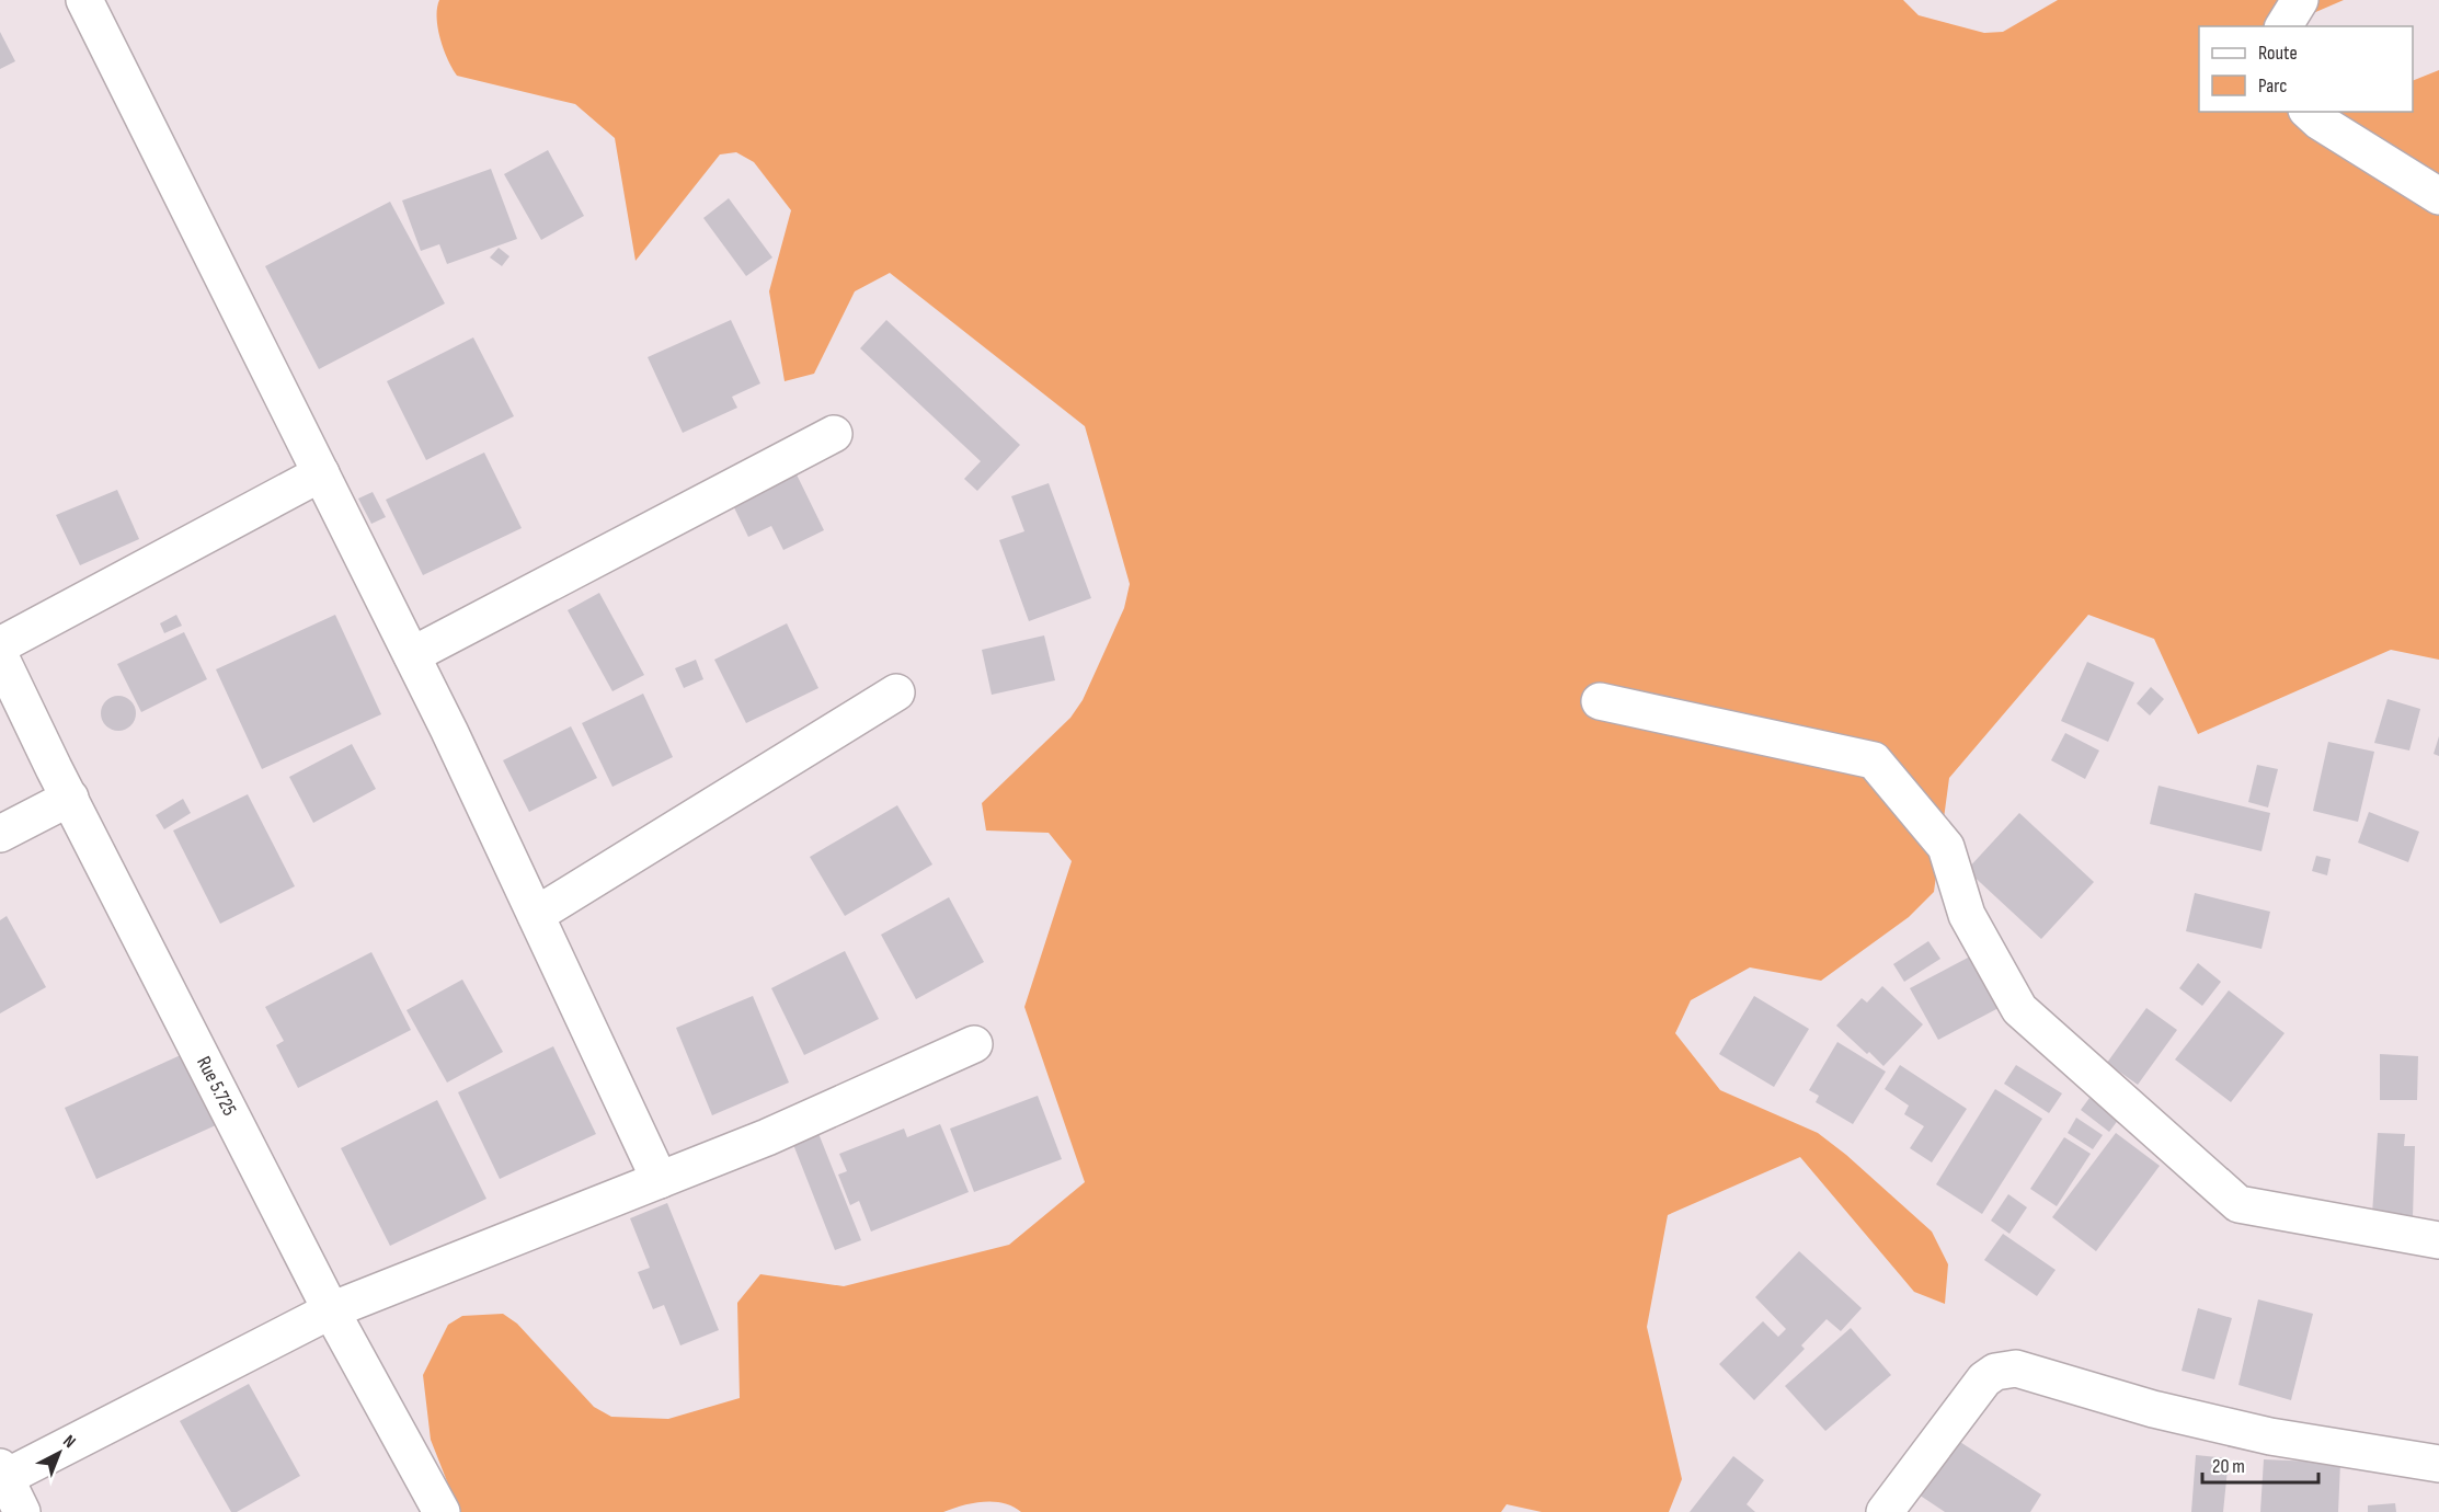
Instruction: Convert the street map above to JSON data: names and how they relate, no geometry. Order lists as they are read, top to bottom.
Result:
{
  "streets": {
    "street": ["Rue 5.725"]
  },
  "legend": ["Route", "Parc"],
  "scale_bar": "20 m",
  "north": "top right"
}
